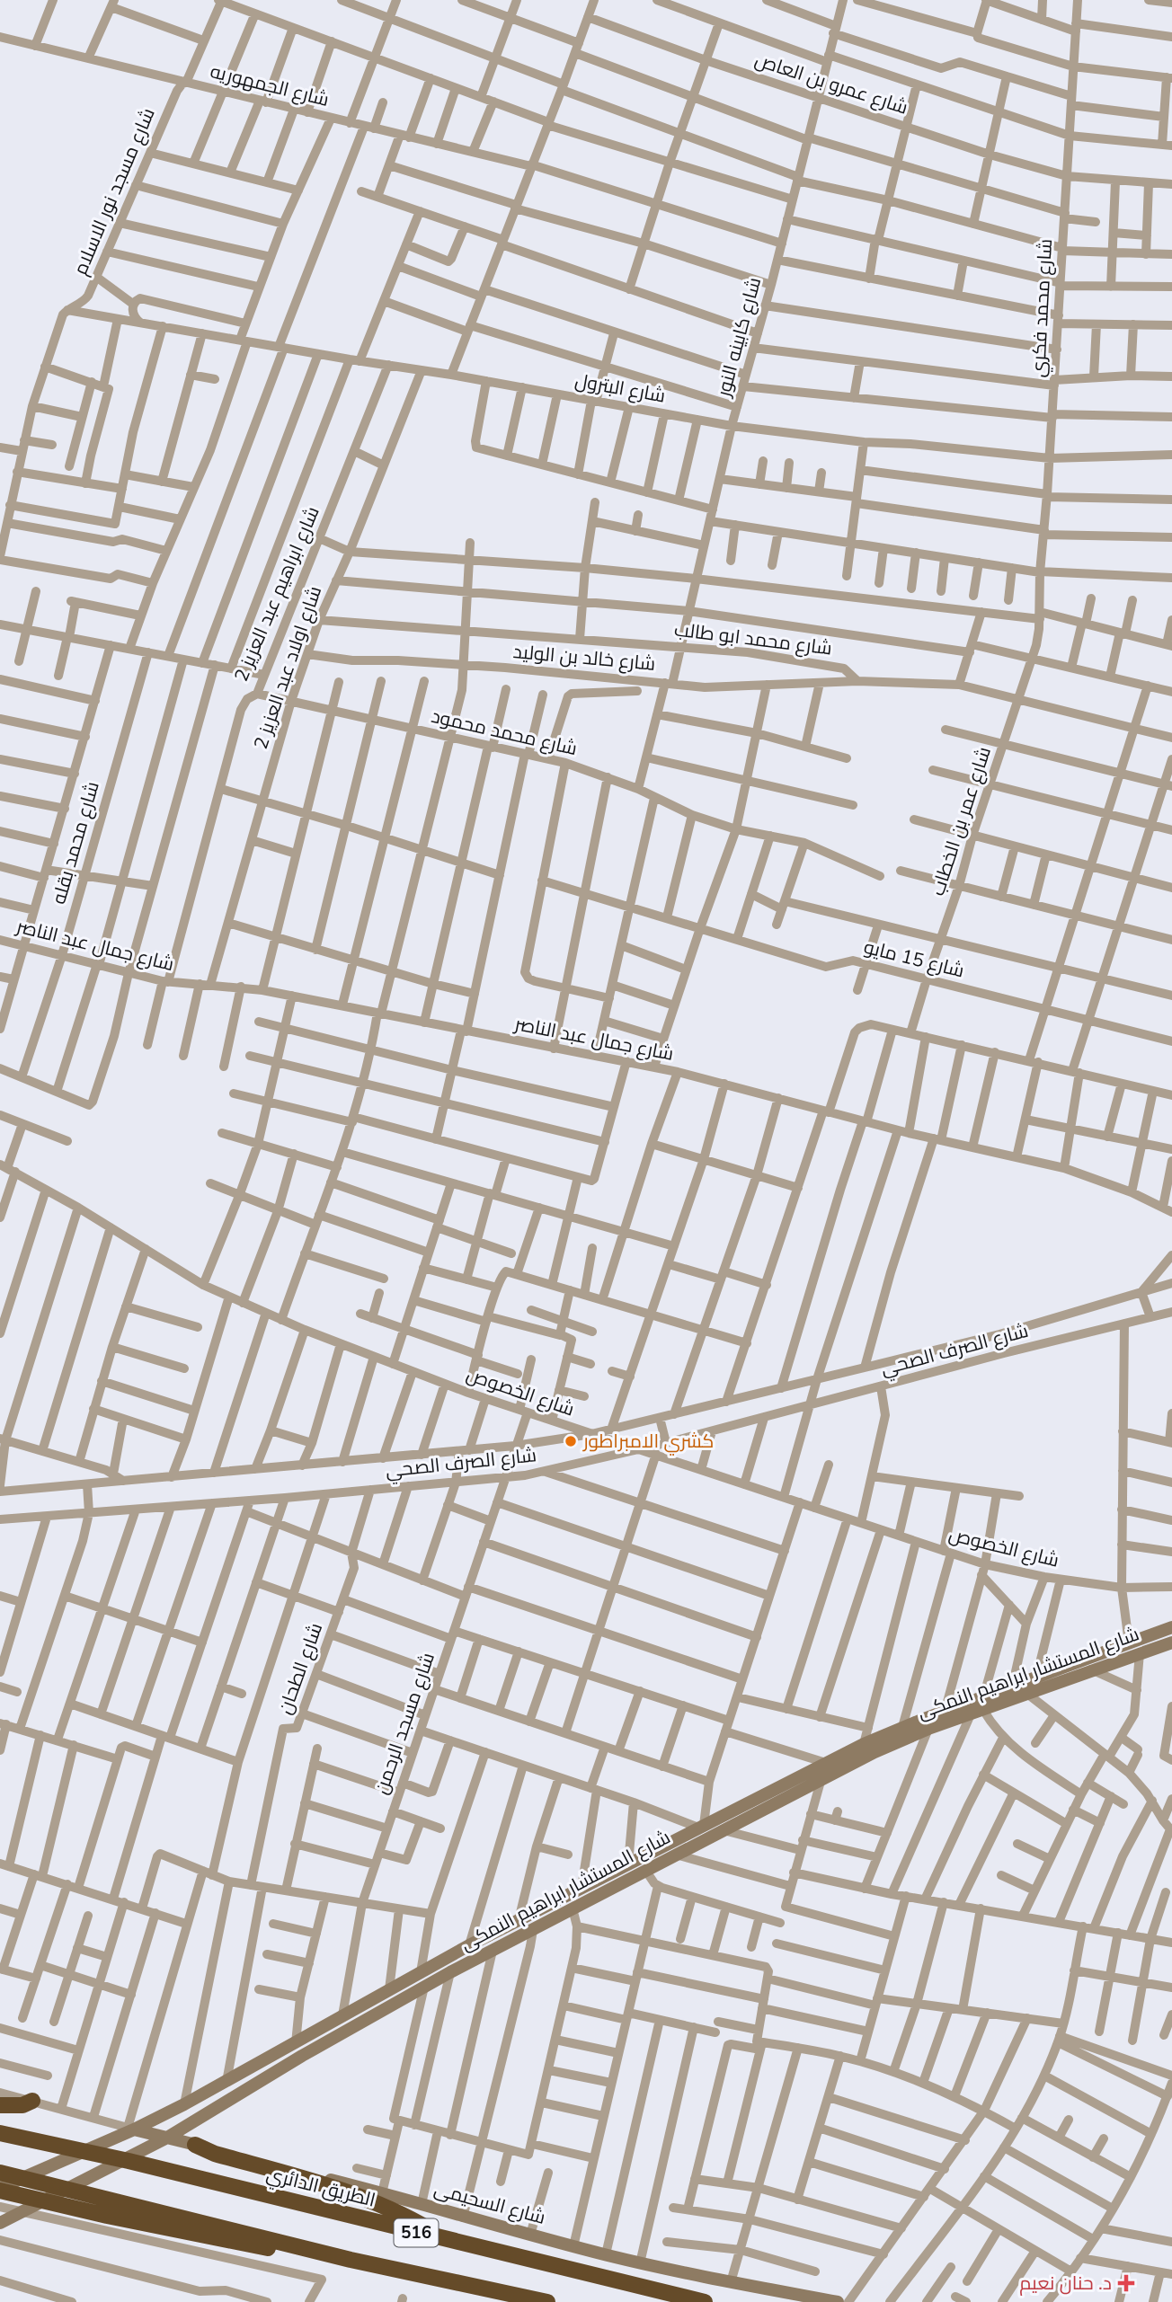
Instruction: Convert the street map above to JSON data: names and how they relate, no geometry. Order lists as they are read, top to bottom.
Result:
{
  "streets": {
    "highway": ["الطريق الدائري", "516"],
    "main road": ["شارع المستشار ابراهيم النمكى", "شارع السحيمى"],
    "street": [
      "شارع عمرو بن العاص",
      "شارع الجمهوريه",
      "شارع مسجد نور الاسلام",
      "شارع محمد فكري",
      "شارع كابينه النور",
      "شارع البترول",
      "شارع ابراهيم عبد العزيز 2",
      "شارع محمد ابو طالب",
      "شارع خالد بن الوليد",
      "شارع اولاد عبد العزيز 2",
      "شارع محمد محمود",
      "شارع عمر بن الخطاب",
      "شارع محمد بقله",
      "شارع جمال عبد الناصر",
      "شارع 15 مايو",
      "شارع الصرف الصحي",
      "شارع الخصوص",
      "شارع الطحان",
      "شارع مسجد الرحمن"
    ]
  },
  "crossings": [
    ["شارع عمرو بن العاص", "شارع محمد فكري"],
    ["شارع عمرو بن العاص", "شارع كابينه النور"],
    ["شارع الجمهوريه", "شارع مسجد نور الاسلام"],
    ["شارع مسجد نور الاسلام", "شارع البترول"],
    ["شارع محمد فكري", "شارع البترول"],
    ["شارع محمد فكري", "شارع عمر بن الخطاب"],
    ["شارع كابينه النور", "شارع البترول"],
    ["شارع كابينه النور", "شارع محمد ابو طالب"],
    ["شارع كابينه النور", "شارع خالد بن الوليد"],
    ["شارع كابينه النور", "شارع محمد محمود"],
    ["شارع البترول", "شارع ابراهيم عبد العزيز 2"],
    ["شارع البترول", "شارع اولاد عبد العزيز 2"],
    ["شارع ابراهيم عبد العزيز 2", "شارع محمد محمود"],
    ["شارع ابراهيم عبد العزيز 2", "شارع جمال عبد الناصر"],
    ["شارع محمد ابو طالب", "شارع خالد بن الوليد"],
    ["شارع محمد ابو طالب", "شارع اولاد عبد العزيز 2"],
    ["شارع محمد ابو طالب", "شارع عمر بن الخطاب"],
    ["شارع خالد بن الوليد", "شارع اولاد عبد العزيز 2"],
    ["شارع خالد بن الوليد", "شارع محمد محمود"],
    ["شارع اولاد عبد العزيز 2", "شارع محمد محمود"],
    ["شارع اولاد عبد العزيز 2", "شارع جمال عبد الناصر"],
    ["شارع عمر بن الخطاب", "شارع 15 مايو"],
    ["شارع محمد بقله", "شارع جمال عبد الناصر"],
    ["شارع الصرف الصحي", "شارع الخصوص"],
    ["شارع الصرف الصحي", "شارع الطحان"],
    ["شارع الصرف الصحي", "شارع مسجد الرحمن"],
    ["شارع الخصوص", "شارع مسجد الرحمن"],
    ["شارع المستشار ابراهيم النمكى", "شارع مسجد الرحمن"],
    ["شارع المستشار ابراهيم النمكى", "شارع السحيمى"],
    ["شارع المستشار ابراهيم النمكى", "516"]
  ],
  "places": {
    "other": ["كشري الامبراطور"],
    "health": ["د. حنان نعيم"]
  }
}
